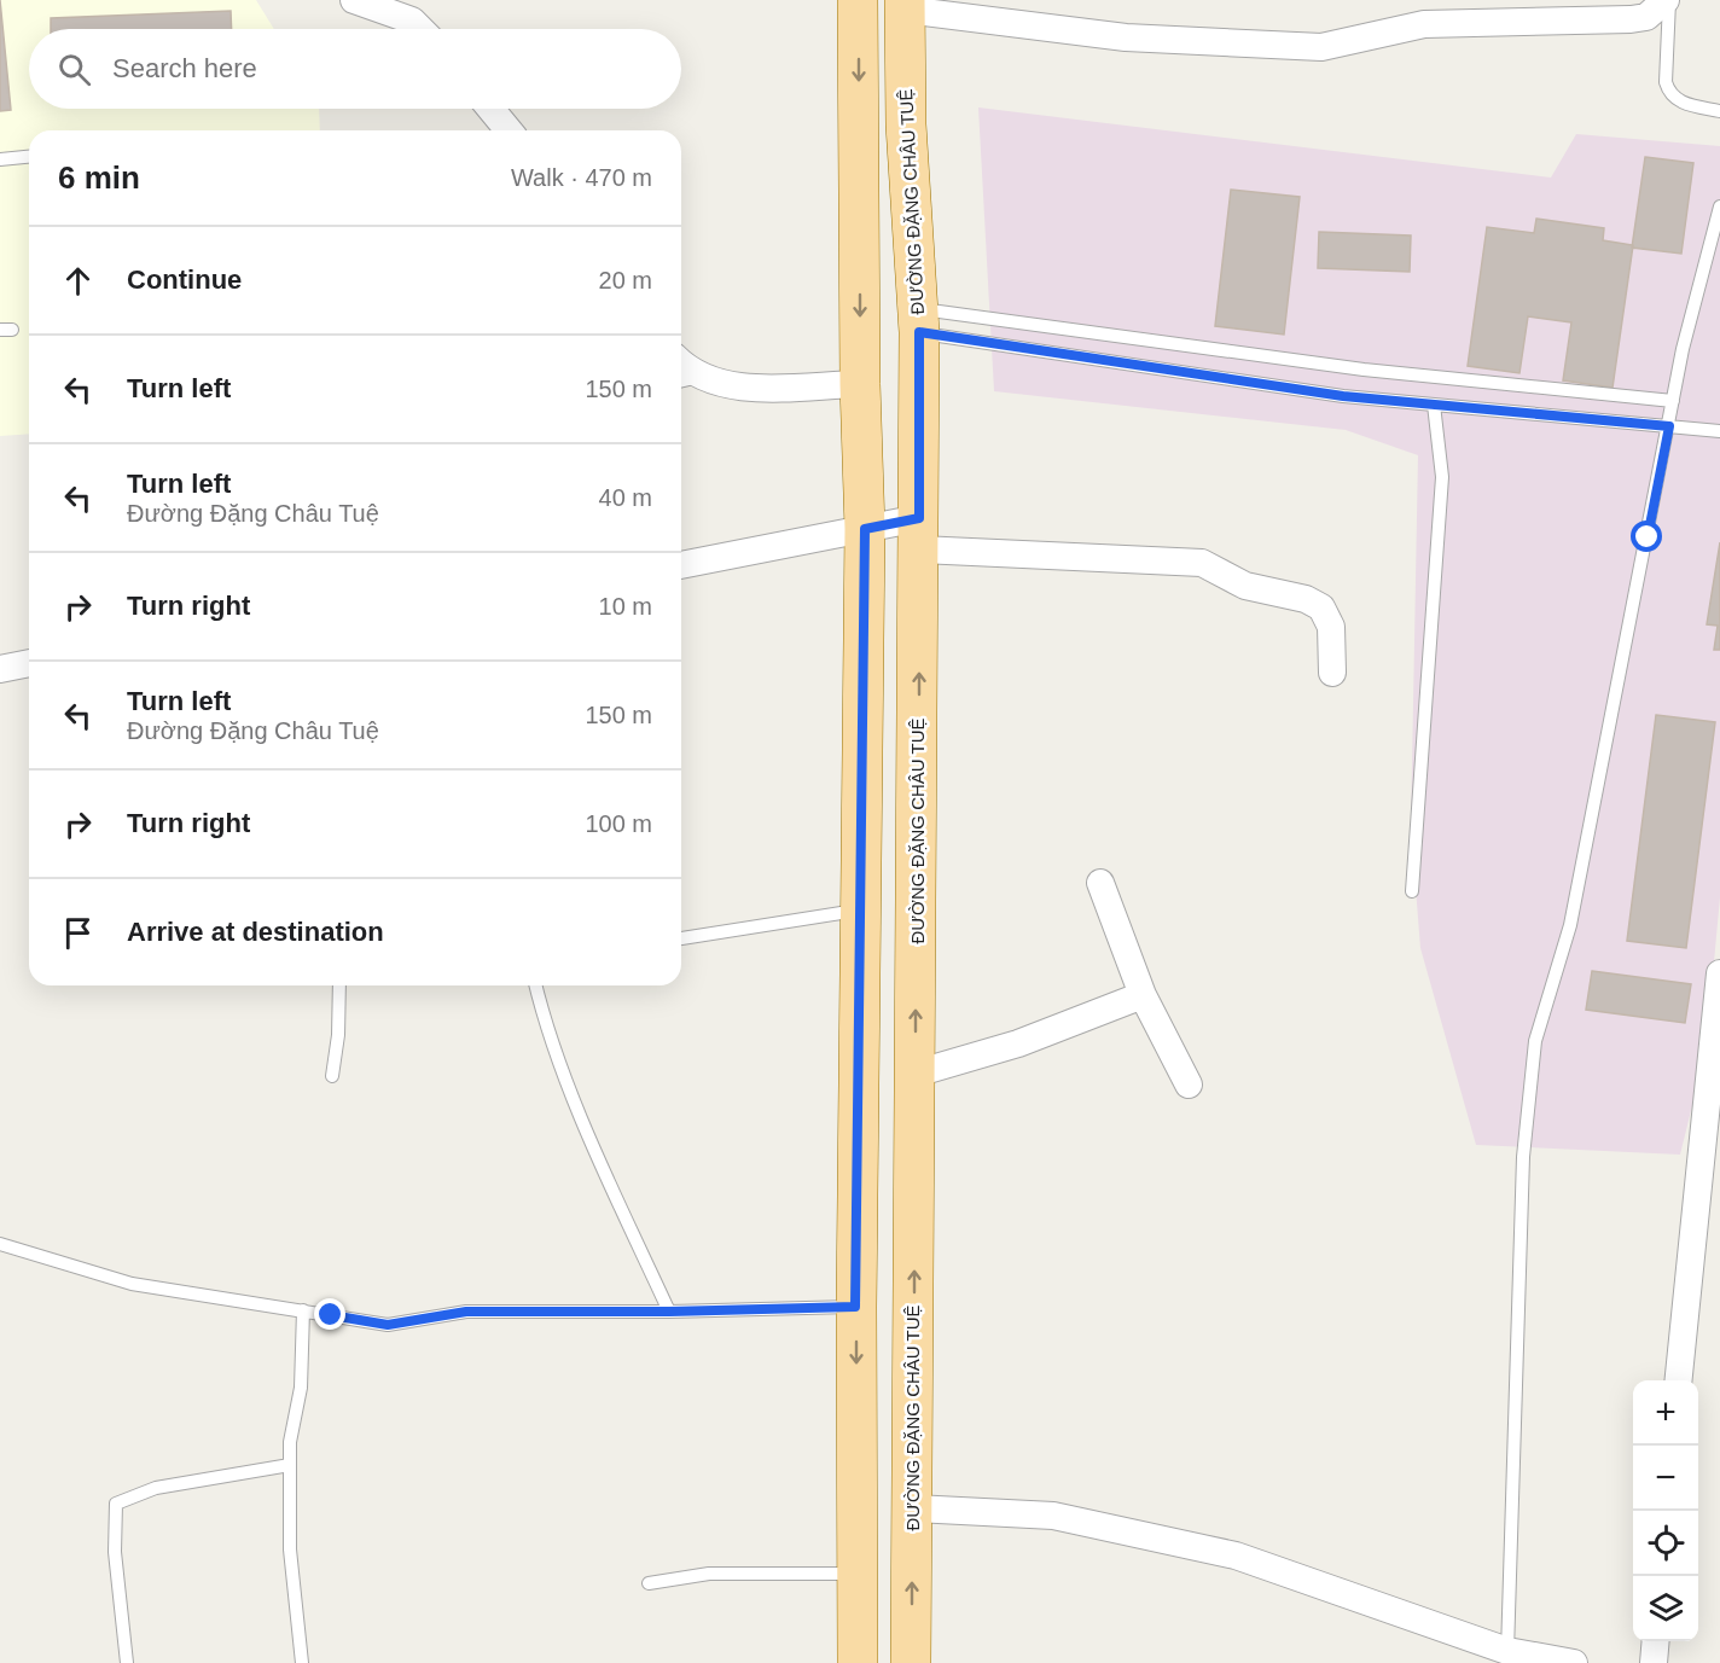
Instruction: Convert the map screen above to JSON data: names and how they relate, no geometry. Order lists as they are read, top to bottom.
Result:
{
  "streets": {
    "main road": ["ĐƯỜNG ĐẶNG CHÂU TUỆ"]
  },
  "page": {
    "search": "Search here",
    "heading": ["6 min", "Walk · 470 m"],
    "list": [
      ["Continue", "20 m"],
      ["Turn left", "150 m"],
      ["Turn left", "Đường Đặng Châu Tuệ", "40 m"],
      ["Turn right", "10 m"],
      ["Turn left", "Đường Đặng Châu Tuệ", "150 m"],
      ["Turn right", "100 m"],
      "Arrive at destination"
    ],
    "map_buttons": ["+", "−"]
  }
}
